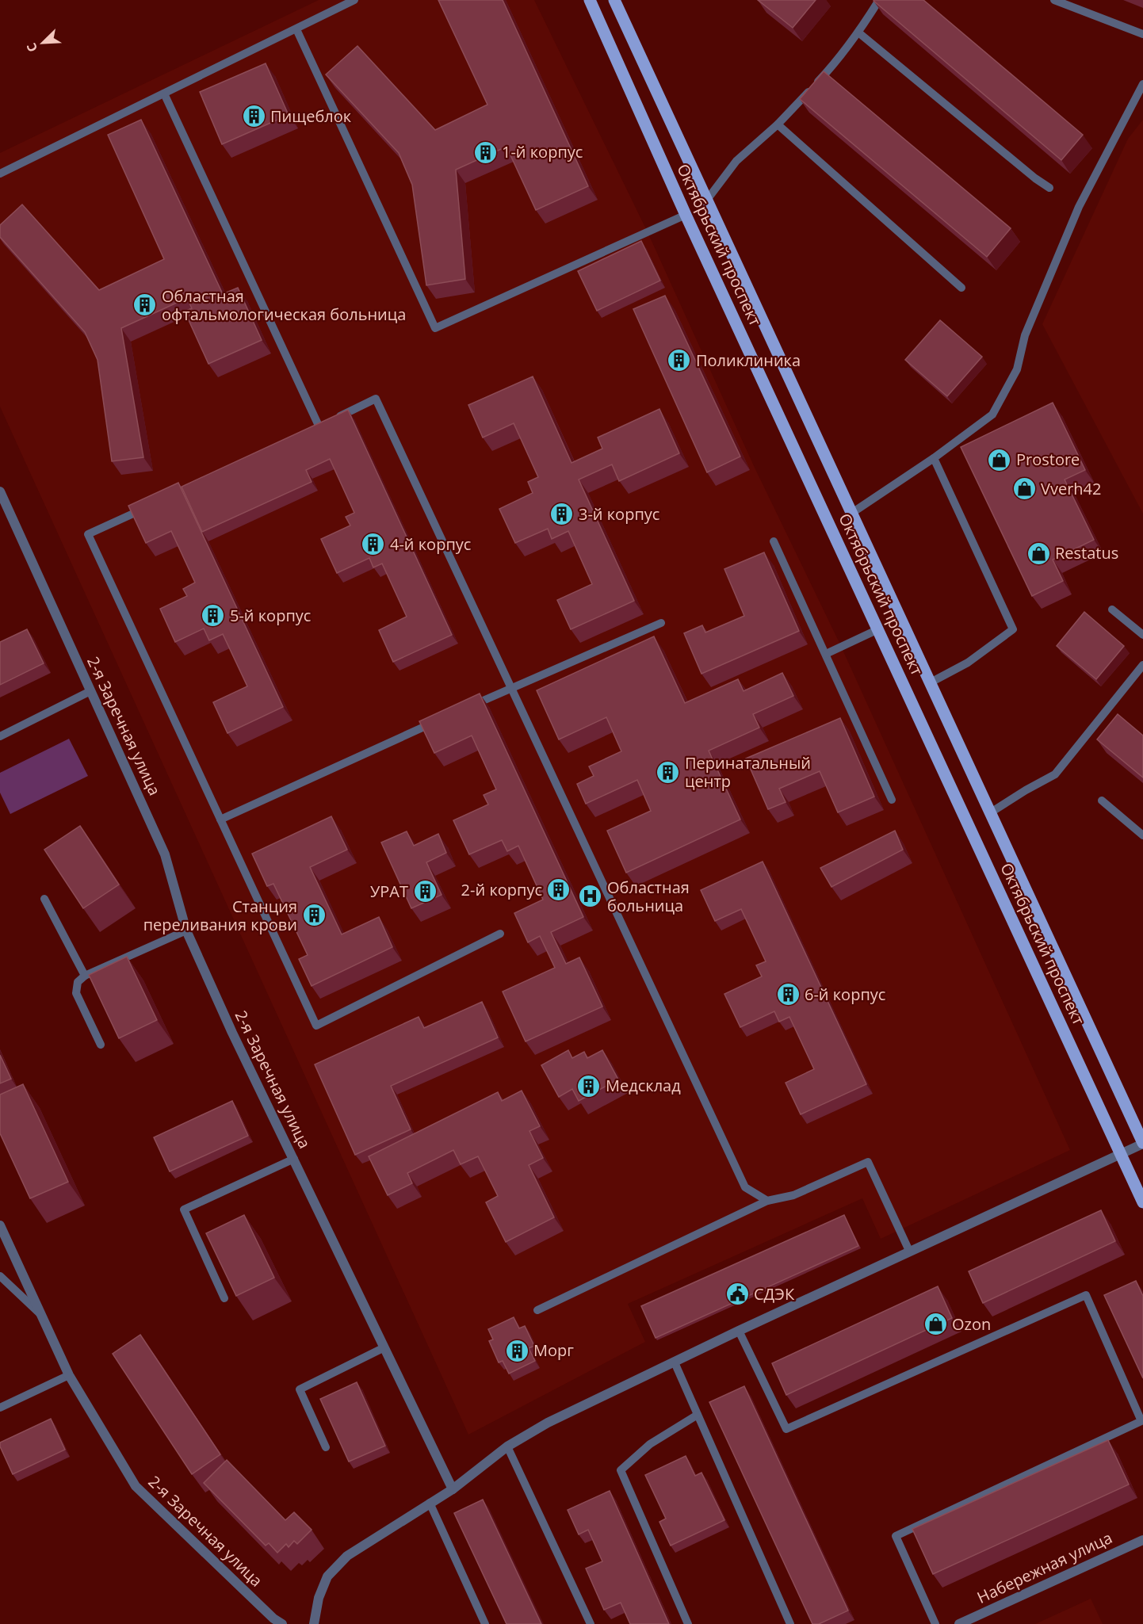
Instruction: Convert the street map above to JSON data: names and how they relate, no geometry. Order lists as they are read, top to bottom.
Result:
{
  "streets": {
    "main road": ["Октябрьский проспект"],
    "street": ["2-я Заречная улица", "Набережная улица"]
  },
  "places": {
    "building": [
      "Пищеблок",
      "1-й корпус",
      "Областная офтальмологическая больница",
      "Поликлиника",
      "3-й корпус",
      "4-й корпус",
      "5-й корпус",
      "Перинатальный центр",
      "2-й корпус",
      "УРАТ",
      "Станция переливания крови",
      "6-й корпус",
      "Медсклад",
      "Морг"
    ],
    "shop": [
      "Prostore",
      "Vverh42",
      "Restatus",
      "Ozon"
    ],
    "hospital": ["Областная больница"],
    "public building": ["СДЭК"]
  },
  "north": "bottom left"
}
